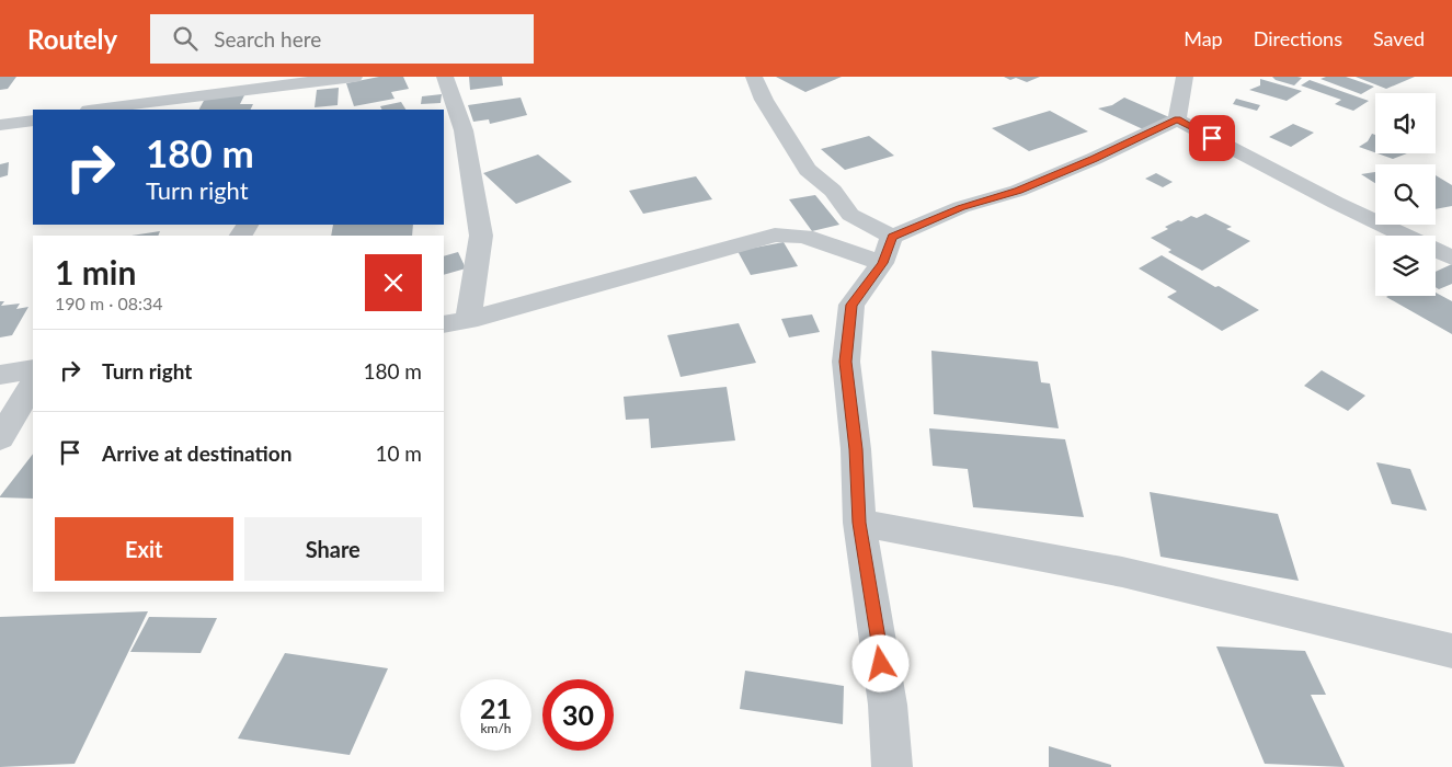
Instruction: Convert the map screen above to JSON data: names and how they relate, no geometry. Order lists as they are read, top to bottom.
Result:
{
  "page": {
    "header": "Routely",
    "search": "Search here",
    "nav": ["Map", "Directions", "Saved"],
    "turn": ["180 m", "Turn right"],
    "heading": ["1 min", "190 m · 08:34"],
    "list": [
      {
        "name": "Turn right",
        "value": "180 m"
      },
      {
        "name": "Arrive at destination",
        "value": "10 m"
      }
    ],
    "buttons": ["Exit", "Share"],
    "speed": "21 km/h",
    "limit": "30"
  }
}
